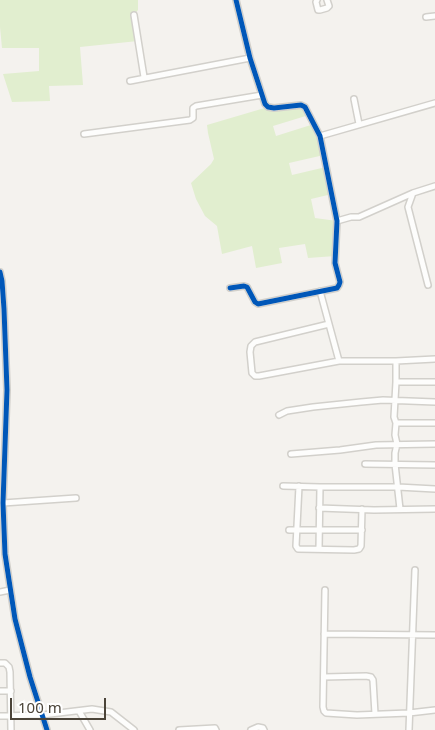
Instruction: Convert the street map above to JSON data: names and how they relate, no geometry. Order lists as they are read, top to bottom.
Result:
{
  "scale_bar": "100 m"
}
